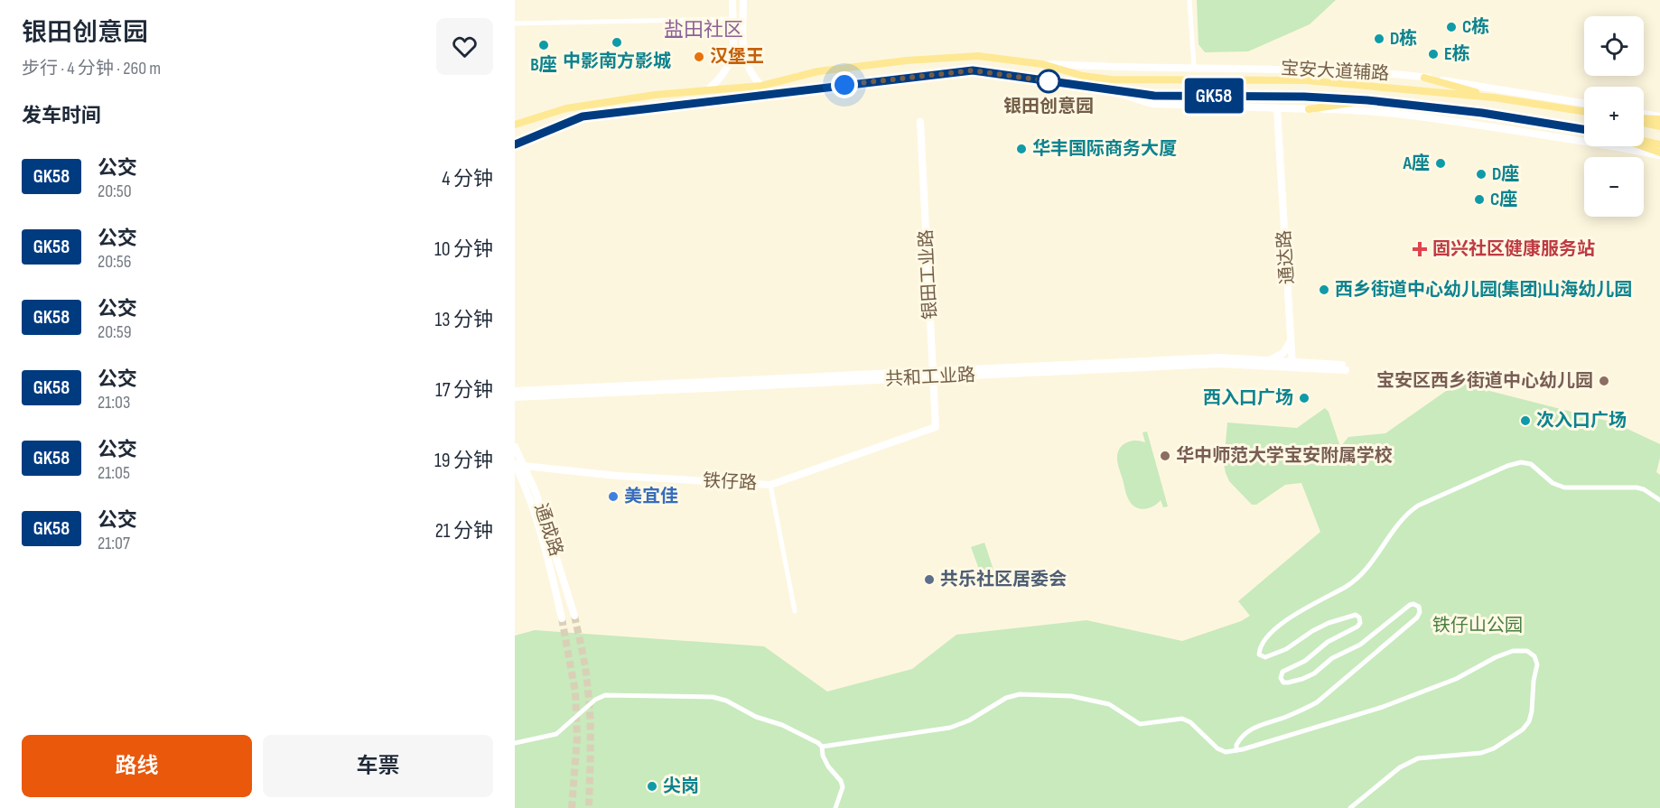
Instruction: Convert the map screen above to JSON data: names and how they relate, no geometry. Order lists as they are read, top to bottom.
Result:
{
  "streets": {
    "street": [
      "宝安大道辅路",
      "通达路",
      "银田工业路",
      "共和工业路",
      "铁仔路",
      "通成路"
    ]
  },
  "crossings": [
    ["通达路", "共和工业路"],
    ["银田工业路", "共和工业路"],
    ["银田工业路", "铁仔路"],
    ["铁仔路", "通成路"]
  ],
  "districts": ["盐田社区"],
  "parks": ["铁仔山公园"],
  "places": {
    "other": [
      "C栋",
      "D栋",
      "中影南方影城",
      "B座",
      "E栋",
      "汉堡王",
      "银田创意园",
      "华丰国际商务大厦",
      "A座",
      "D座",
      "C座",
      "西乡街道中心幼儿园(集团)山海幼儿园",
      "宝安区西乡街道中心幼儿园",
      "西入口广场",
      "次入口广场",
      "华中师范大学宝安附属学校",
      "美宜佳",
      "共乐社区居委会",
      "尖岗"
    ],
    "health": ["固兴社区健康服务站"]
  },
  "lines": ["bus line GK58"],
  "page": {
    "heading": [
      ["银田创意园", "步行 · 4 分钟 · 260 m"],
      "发车时间"
    ],
    "on_map": "GK58",
    "map_buttons": ["+", "−"],
    "list": [
      {
        "mark": "GK58",
        "name": "公交",
        "note": "20:50",
        "value": "4 分钟"
      },
      {
        "mark": "GK58",
        "name": "公交",
        "note": "20:56",
        "value": "10 分钟"
      },
      {
        "mark": "GK58",
        "name": "公交",
        "note": "20:59",
        "value": "13 分钟"
      },
      {
        "mark": "GK58",
        "name": "公交",
        "note": "21:03",
        "value": "17 分钟"
      },
      {
        "mark": "GK58",
        "name": "公交",
        "note": "21:05",
        "value": "19 分钟"
      },
      {
        "mark": "GK58",
        "name": "公交",
        "note": "21:07",
        "value": "21 分钟"
      }
    ],
    "buttons": ["路线", "车票"]
  }
}
